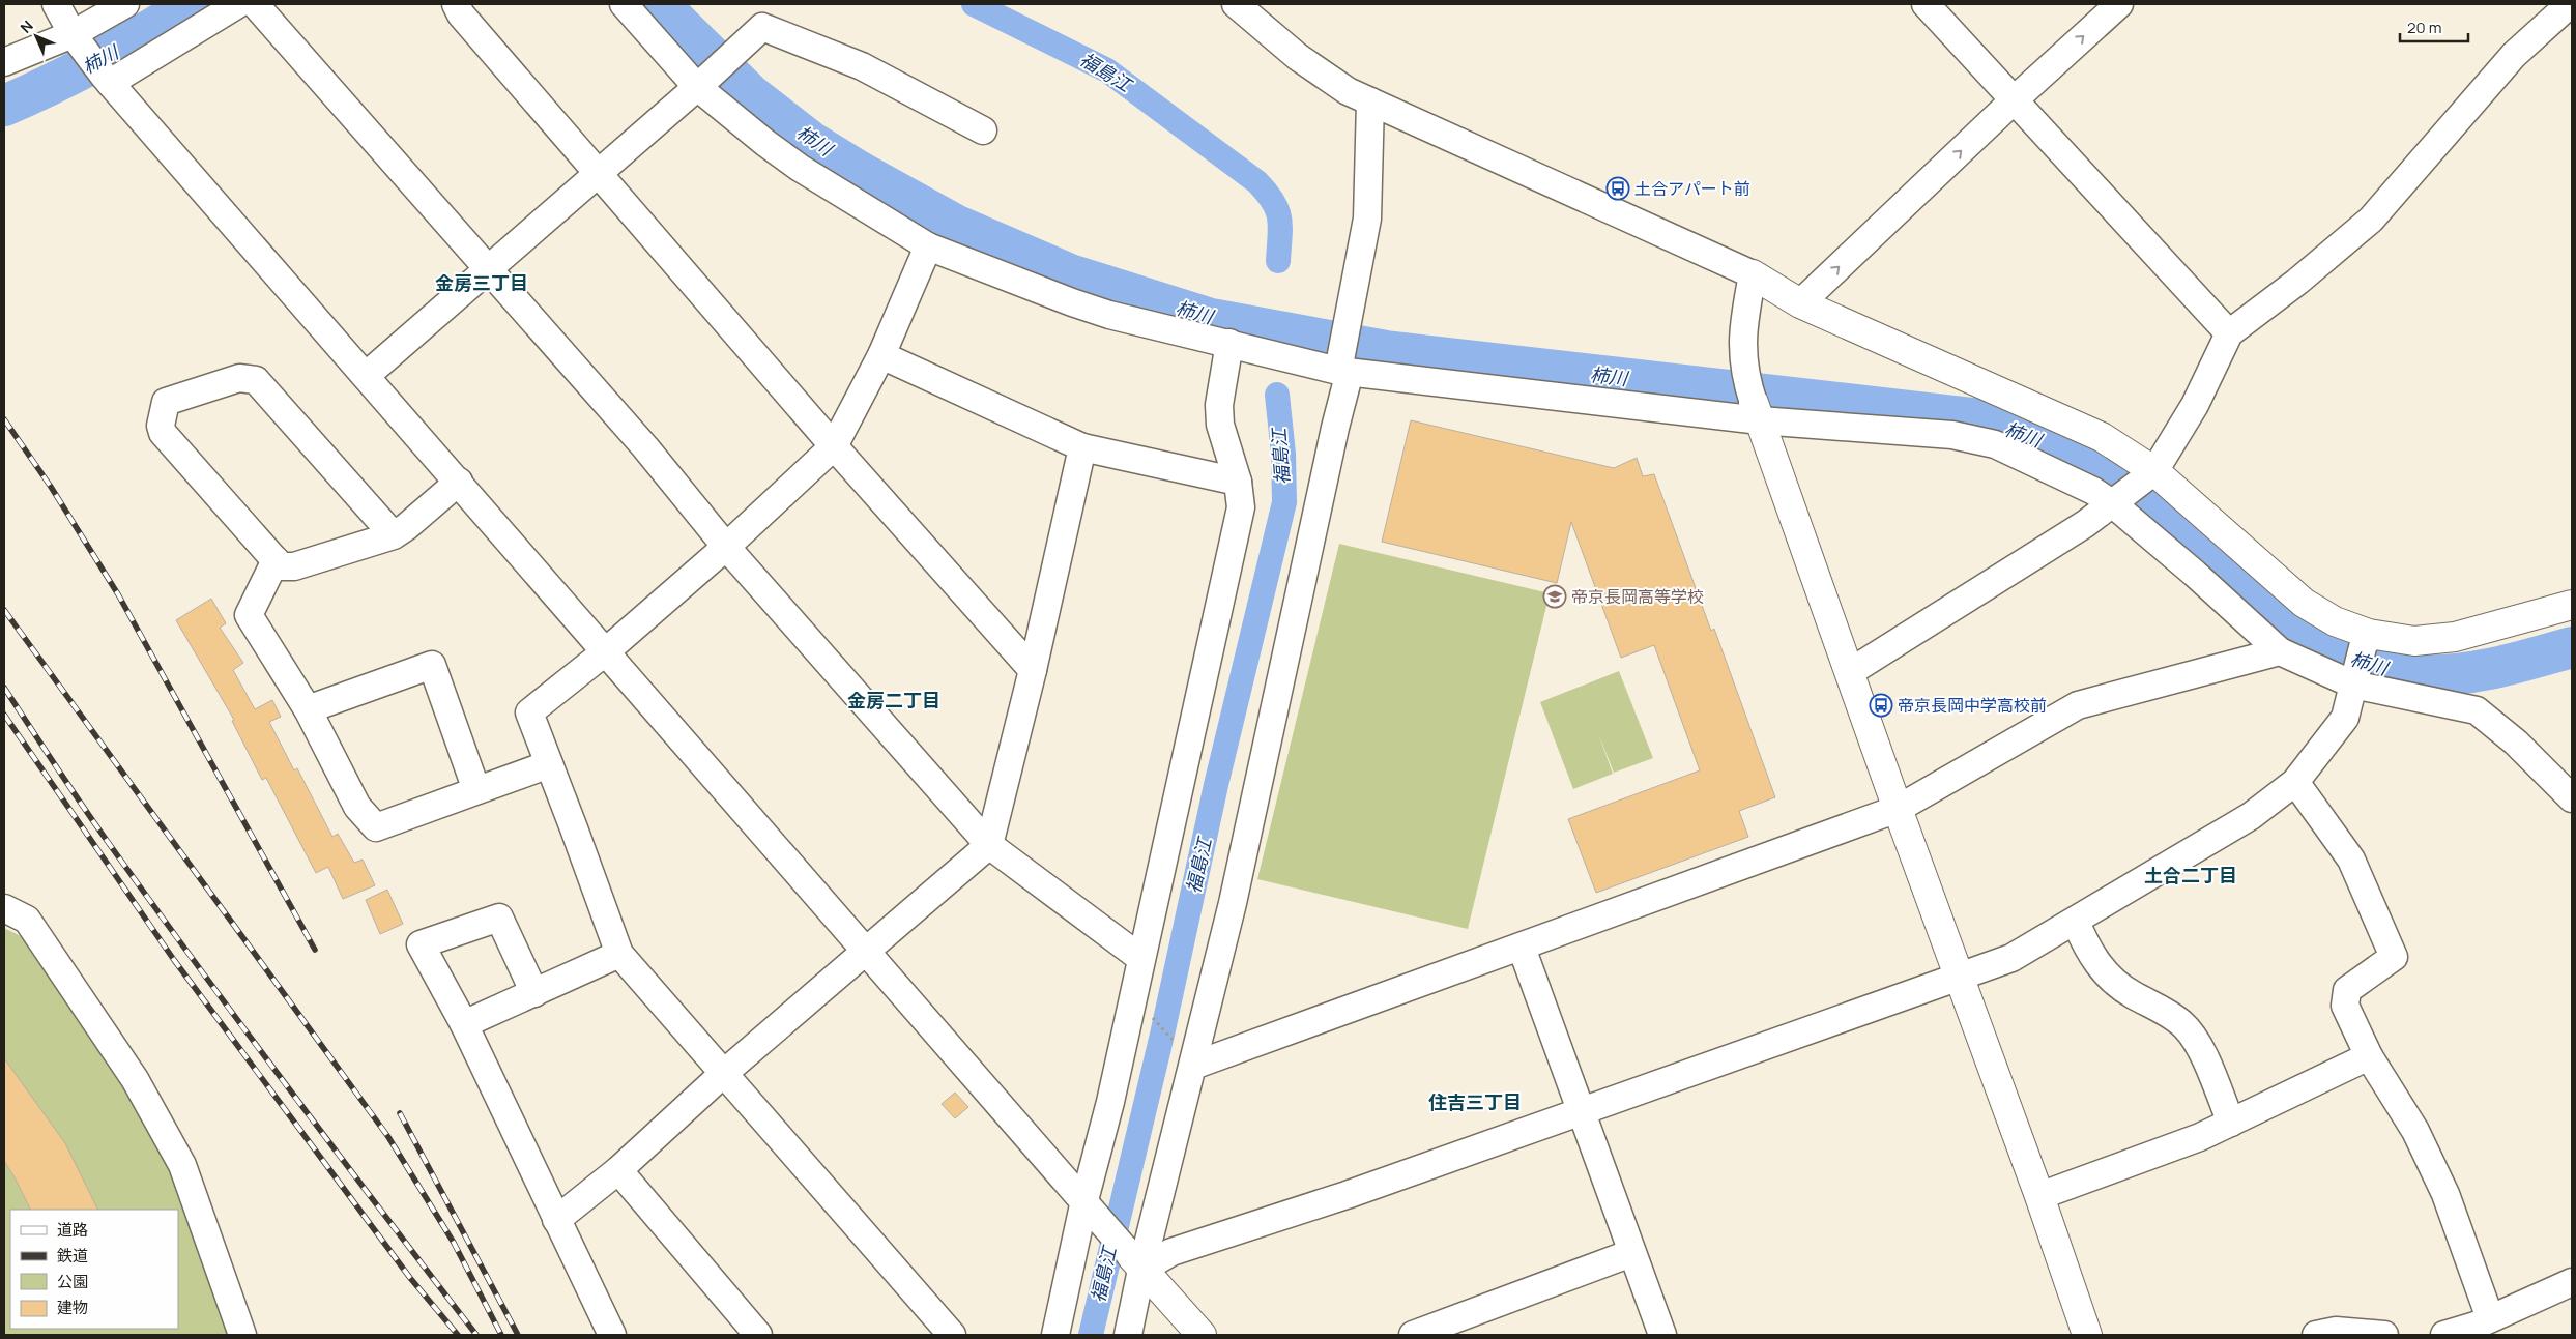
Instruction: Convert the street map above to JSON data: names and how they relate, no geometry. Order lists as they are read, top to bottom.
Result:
{
  "districts": [
    "金房三丁目",
    "金房二丁目",
    "土合二丁目",
    "住吉三丁目"
  ],
  "water": ["柿川", "福島江"],
  "places": {
    "bus stop": ["土合アパート前", "帝京長岡中学高校前"],
    "school or university": ["帝京長岡高等学校"]
  },
  "legend": [
    "道路",
    "鉄道",
    "公園",
    "建物"
  ],
  "scale_bar": "20 m",
  "north": "top left"
}
